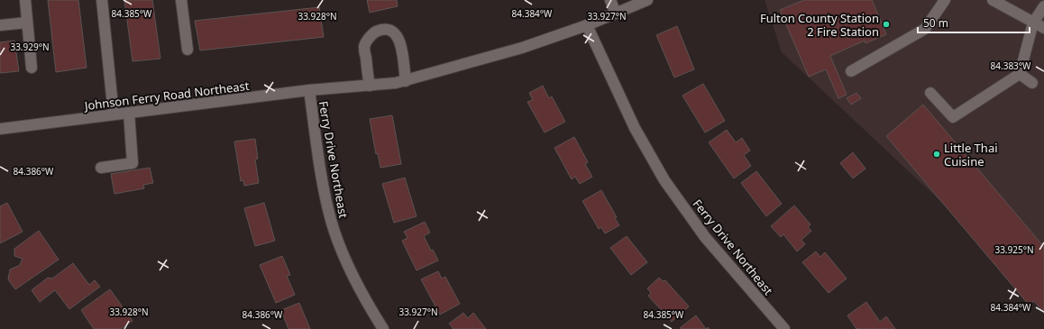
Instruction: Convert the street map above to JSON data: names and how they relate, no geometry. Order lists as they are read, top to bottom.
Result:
{
  "streets": {
    "street": ["Johnson Ferry Road Northeast", "Ferry Drive Northeast"]
  },
  "crossings": [
    ["Johnson Ferry Road Northeast", "Ferry Drive Northeast"]
  ],
  "places": ["Fulton County Station 2 Fire Station", "Little Thai Cuisine"],
  "scale_bar": "50 m",
  "coordinates": [
    "84.385°W",
    "84.384°W",
    "33.928°N",
    "33.927°N",
    "33.929°N",
    "84.383°W",
    "84.386°W",
    "33.925°N"
  ]
}
